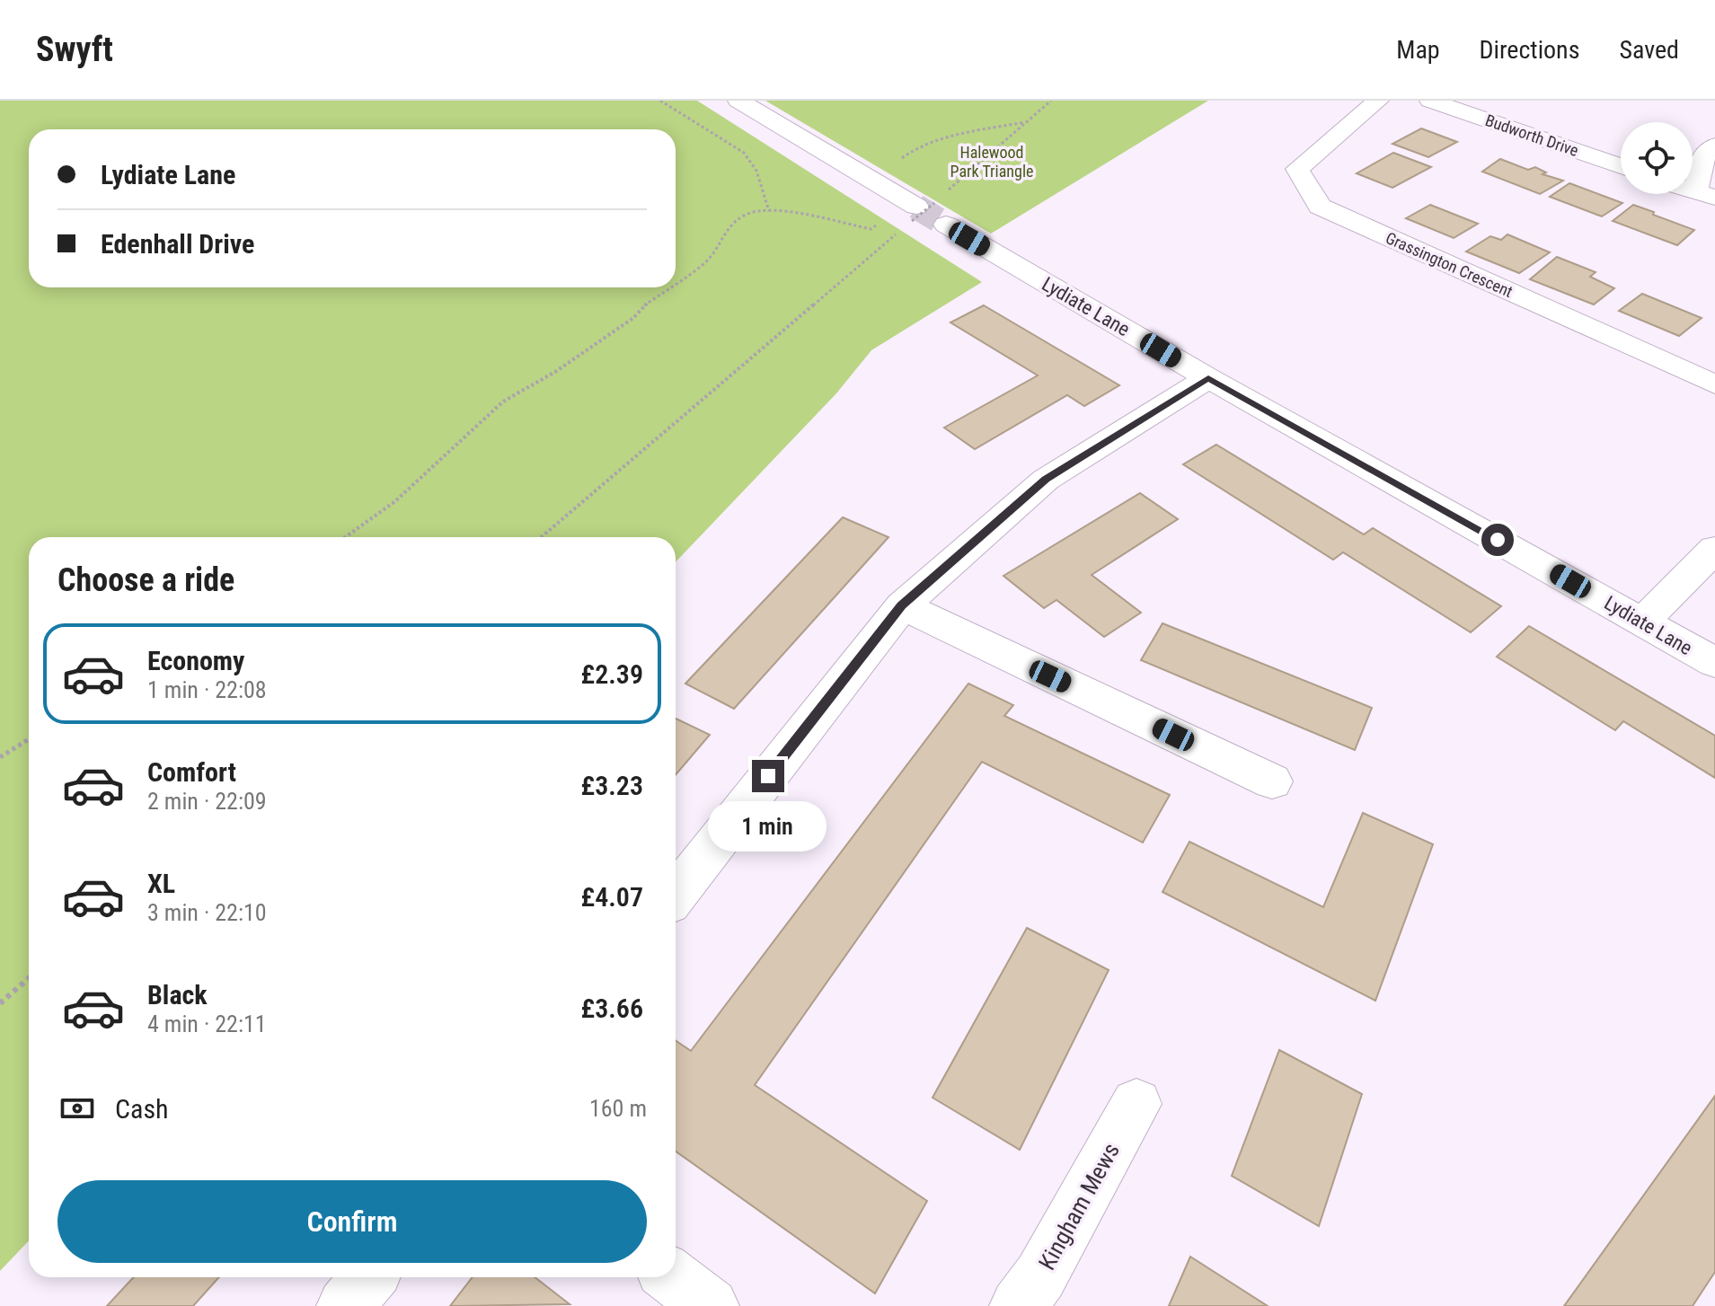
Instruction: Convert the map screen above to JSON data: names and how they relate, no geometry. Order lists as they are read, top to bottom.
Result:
{
  "streets": {
    "street": [
      "Budworth Drive",
      "Grassington Crescent",
      "Lydiate Lane",
      "Kingham Mews"
    ]
  },
  "parks": ["Halewood Park Triangle"],
  "page": {
    "header": "Swyft",
    "nav": ["Map", "Directions", "Saved"],
    "banner": ["Lydiate Lane", "Edenhall Drive"],
    "heading": "Choose a ride",
    "list": [
      {
        "name": "Economy",
        "note": "1 min · 22:08",
        "value": "£2.39"
      },
      {
        "name": "Comfort",
        "note": "2 min · 22:09",
        "value": "£3.23"
      },
      {
        "name": "XL",
        "note": "3 min · 22:10",
        "value": "£4.07"
      },
      {
        "name": "Black",
        "note": "4 min · 22:11",
        "value": "£3.66"
      }
    ],
    "bubble": "1 min",
    "pay": ["Cash", "160 m"],
    "buttons": "Confirm"
  }
}
